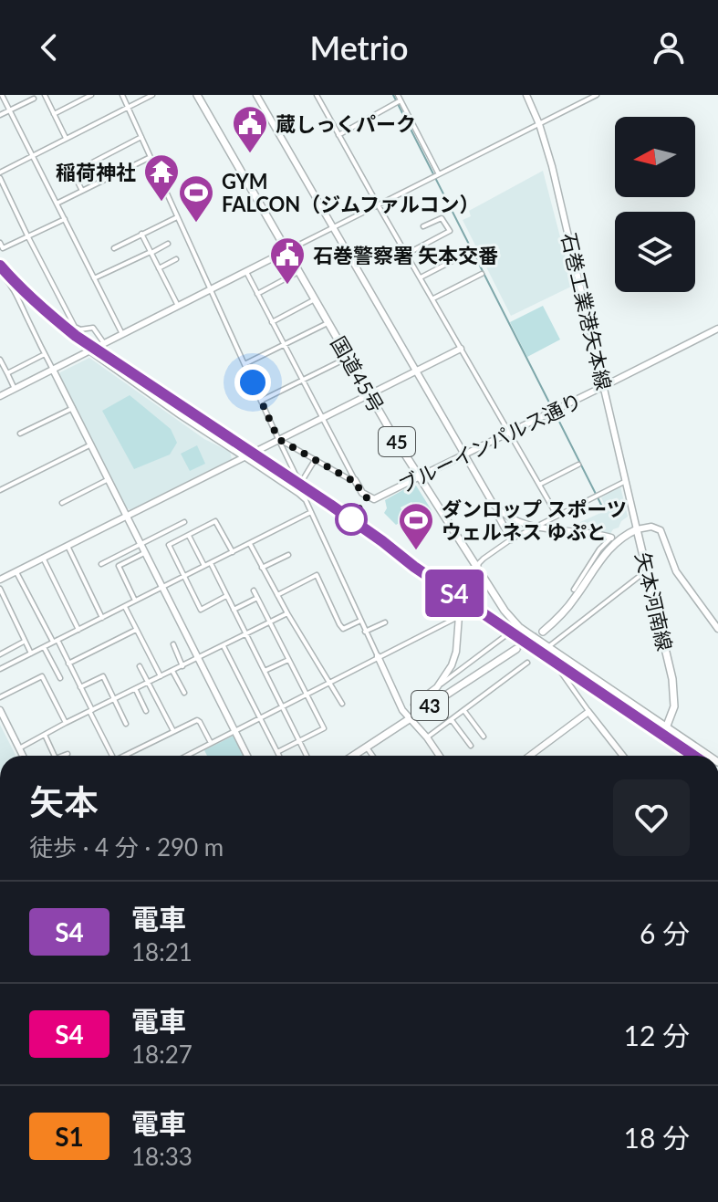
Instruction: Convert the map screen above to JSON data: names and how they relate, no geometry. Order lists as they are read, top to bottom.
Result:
{
  "streets": {
    "main road": [
      "国道45号",
      "45",
      "矢本河南線",
      "43"
    ],
    "street": ["石巻工業港矢本線", "ブルーインパルス通り"]
  },
  "crossings": [
    ["石巻工業港矢本線", "ブルーインパルス通り"],
    ["石巻工業港矢本線", "矢本河南線"],
    ["国道45号", "ブルーインパルス通り"],
    ["国道45号", "矢本河南線"]
  ],
  "places": {
    "public building": ["蔵しっくパーク", "石巻警察署 矢本交番"],
    "temple": ["稲荷神社"],
    "sports": ["GYM FALCON（ジムファルコン）", "ダンロップ スポーツ ウェルネス ゆぷと"]
  },
  "north": "left",
  "page": {
    "header": "Metrio",
    "on_map": "S4",
    "heading": ["矢本", "徒歩 · 4 分 · 290 m"],
    "list": [
      {
        "mark": "S4",
        "name": "電車",
        "note": "18:21",
        "value": "6 分"
      },
      {
        "mark": "S4",
        "name": "電車",
        "note": "18:27",
        "value": "12 分"
      },
      {
        "mark": "S1",
        "name": "電車",
        "note": "18:33",
        "value": "18 分"
      }
    ]
  }
}
